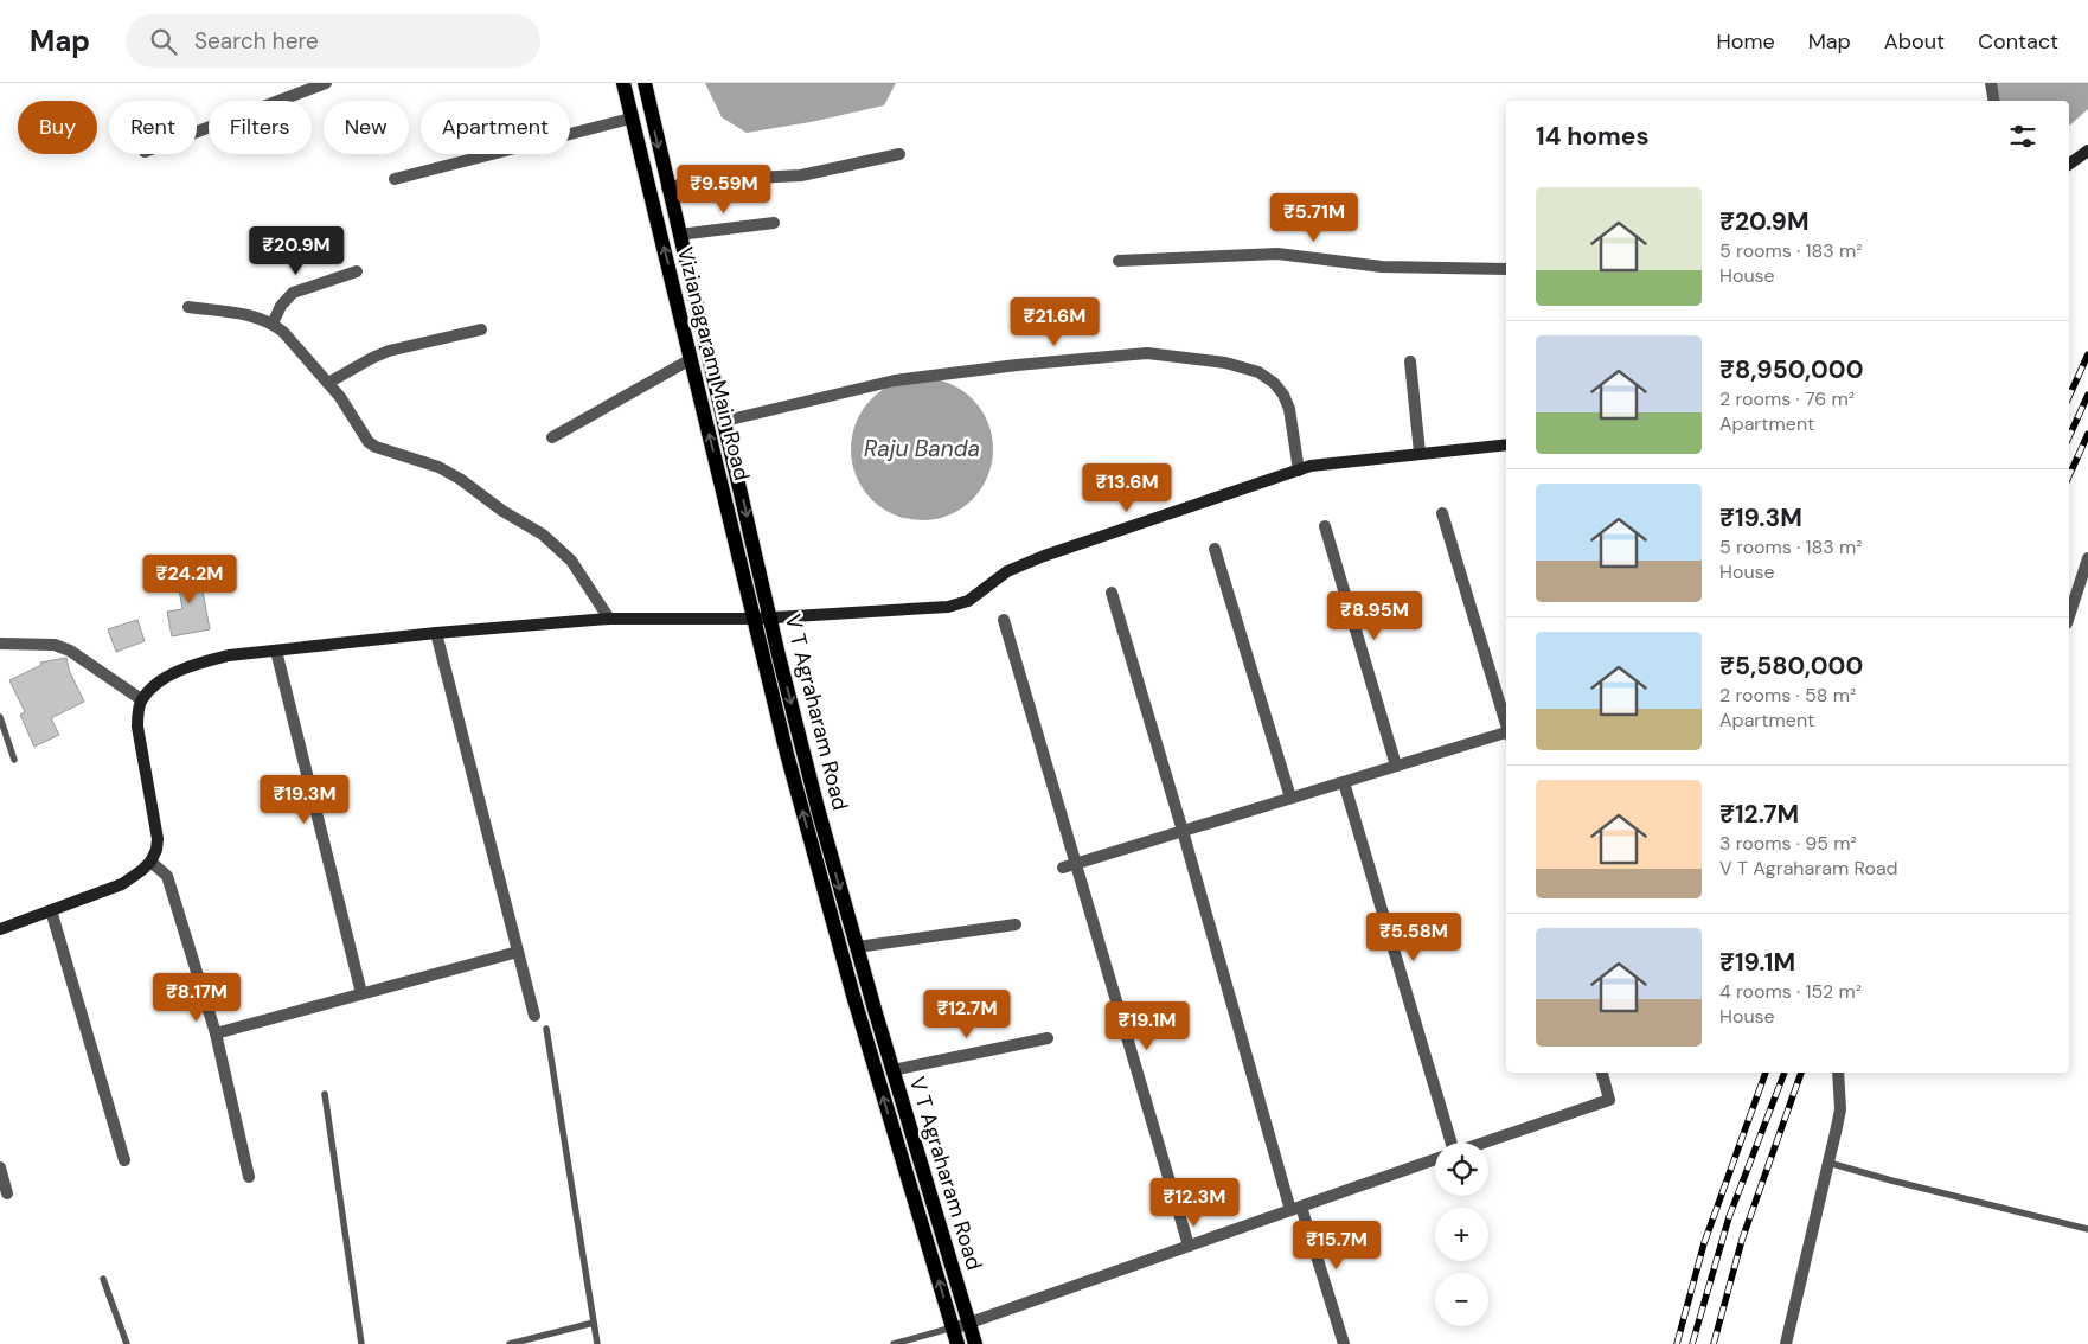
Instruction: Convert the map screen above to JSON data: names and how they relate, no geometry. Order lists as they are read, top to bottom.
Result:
{
  "streets": {
    "main road": ["Vizianagaram Main Road", "V T Agraharam Road"]
  },
  "crossings": [
    ["Vizianagaram Main Road", "V T Agraharam Road"]
  ],
  "one_way": ["Vizianagaram Main Road"],
  "water": ["Raju Banda"],
  "page": {
    "header": "Map",
    "search": "Search here",
    "nav": [
      "Home",
      "Map",
      "About",
      "Contact"
    ],
    "chip": [
      "Buy",
      "Rent",
      "Filters",
      "New",
      "Apartment"
    ],
    "heading": "14 homes",
    "price": [
      "₹9.59M",
      "₹5.71M",
      "₹20.9M",
      "₹21.6M",
      "₹13.6M",
      "₹24.2M",
      "₹8.95M",
      "₹19.3M",
      "₹5.58M",
      "₹8.17M",
      "₹12.7M",
      "₹19.1M",
      "₹12.3M",
      "₹15.7M"
    ],
    "list": [
      {
        "name": "₹20.9M",
        "note": "5 rooms · 183 m² · House"
      },
      {
        "name": "₹8,950,000",
        "note": "2 rooms · 76 m² · Apartment"
      },
      {
        "name": "₹19.3M",
        "note": "5 rooms · 183 m² · House"
      },
      {
        "name": "₹5,580,000",
        "note": "2 rooms · 58 m² · Apartment"
      },
      {
        "name": "₹12.7M",
        "note": "3 rooms · 95 m² · V T Agraharam Road"
      },
      {
        "name": "₹19.1M",
        "note": "4 rooms · 152 m² · House"
      }
    ],
    "map_buttons": ["+", "−"]
  }
}
